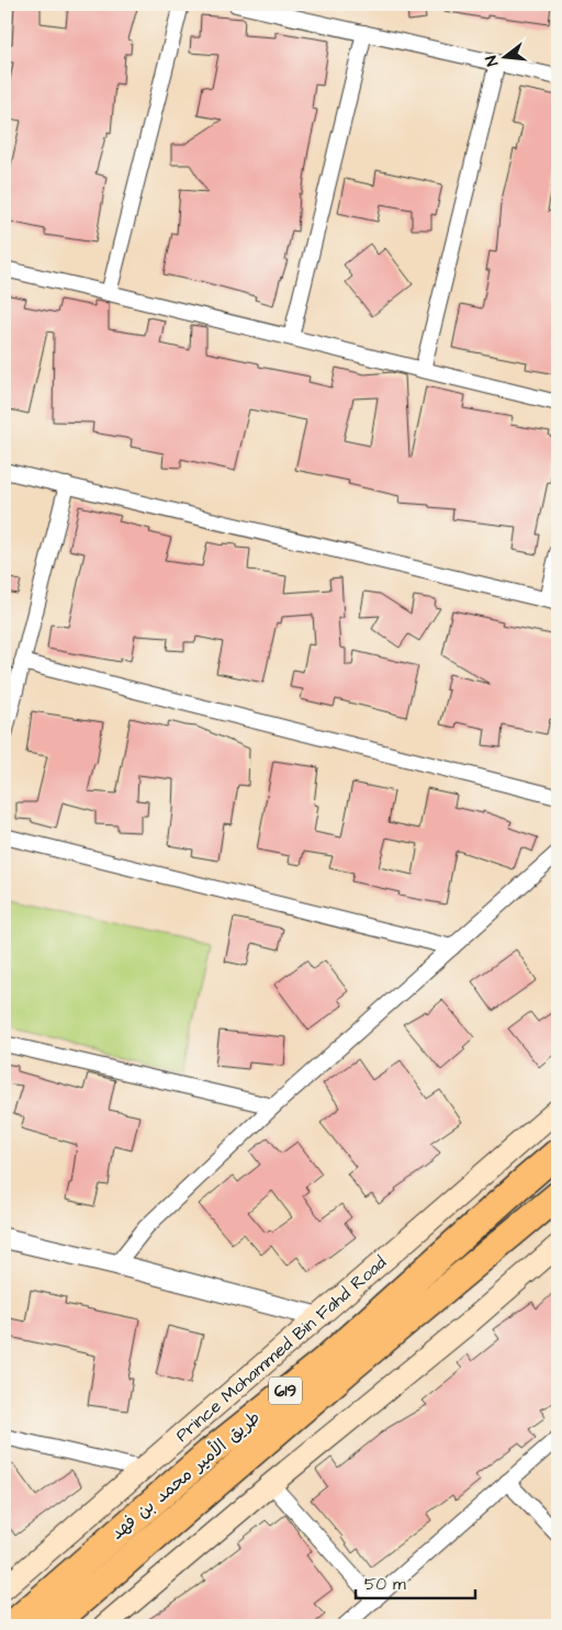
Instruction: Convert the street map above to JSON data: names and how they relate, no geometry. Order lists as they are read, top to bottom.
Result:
{
  "streets": {
    "highway": ["619", "طريق الأمير محمد بن فهد"],
    "main road": ["Prince Mohammed Bin Fahd Road"]
  },
  "scale_bar": "50 m",
  "north": "left"
}
